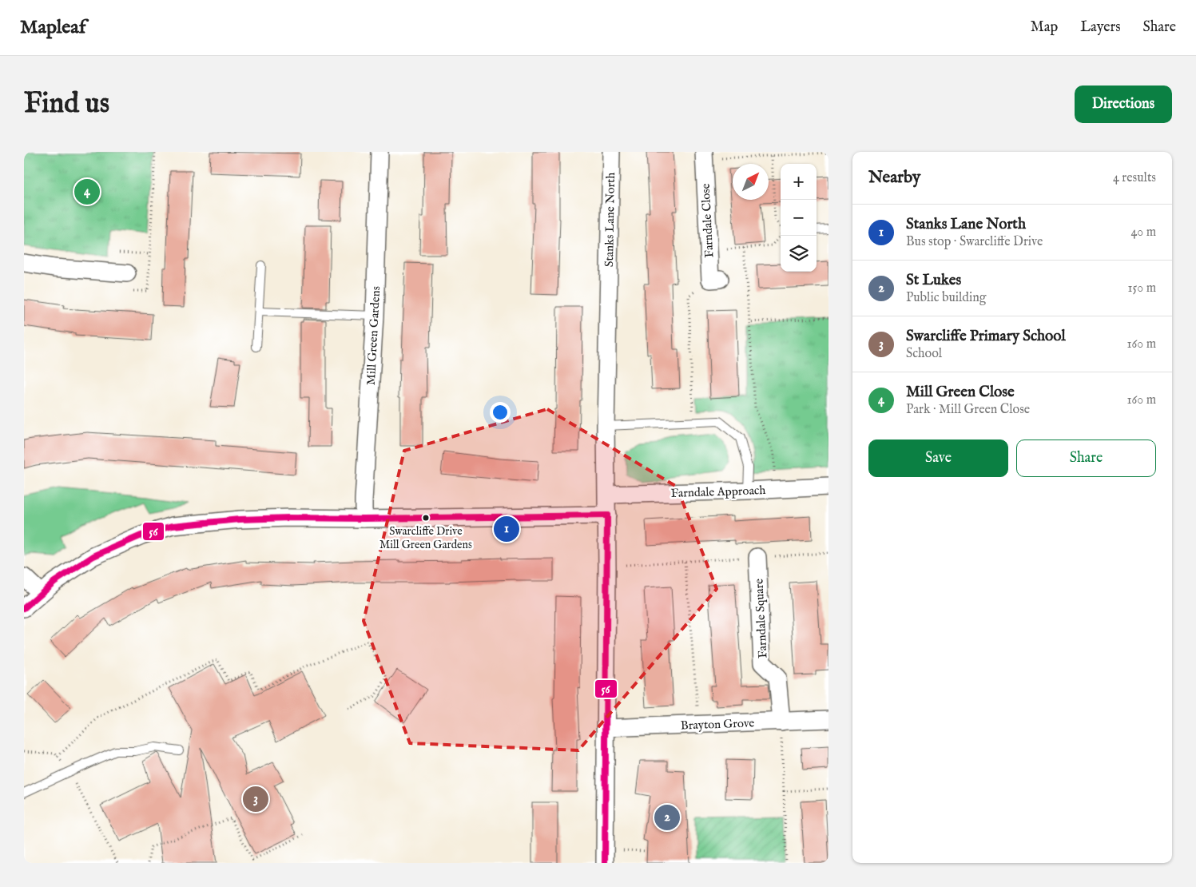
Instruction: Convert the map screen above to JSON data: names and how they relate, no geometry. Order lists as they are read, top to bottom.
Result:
{
  "streets": {
    "street": [
      "Stanks Lane North",
      "Farndale Close",
      "Mill Green Gardens",
      "Farndale Approach",
      "Farndale Square",
      "Brayton Grove"
    ]
  },
  "crossings": [
    ["Stanks Lane North", "Farndale Approach"],
    ["Stanks Lane North", "Brayton Grove"],
    ["Farndale Square", "Brayton Grove"]
  ],
  "places": ["Swarcliffe Drive Mill Green Gardens"],
  "lines": ["transit line 56"],
  "north": "top right",
  "page": {
    "header": "Mapleaf",
    "nav": ["Map", "Layers", "Share"],
    "buttons": [
      "Directions",
      ["Save", "Share"]
    ],
    "title": "Find us",
    "heading": ["Nearby", "4 results"],
    "map_buttons": ["+", "−"],
    "pins": [
      "4",
      "1",
      "3",
      "2"
    ],
    "list": [
      {
        "mark": "1",
        "name": "Stanks Lane North",
        "note": "Bus stop · Swarcliffe Drive",
        "value": "40 m"
      },
      {
        "mark": "2",
        "name": "St Lukes",
        "note": "Public building",
        "value": "150 m"
      },
      {
        "mark": "3",
        "name": "Swarcliffe Primary School",
        "note": "School",
        "value": "160 m"
      },
      {
        "mark": "4",
        "name": "Mill Green Close",
        "note": "Park · Mill Green Close",
        "value": "160 m"
      }
    ]
  }
}
